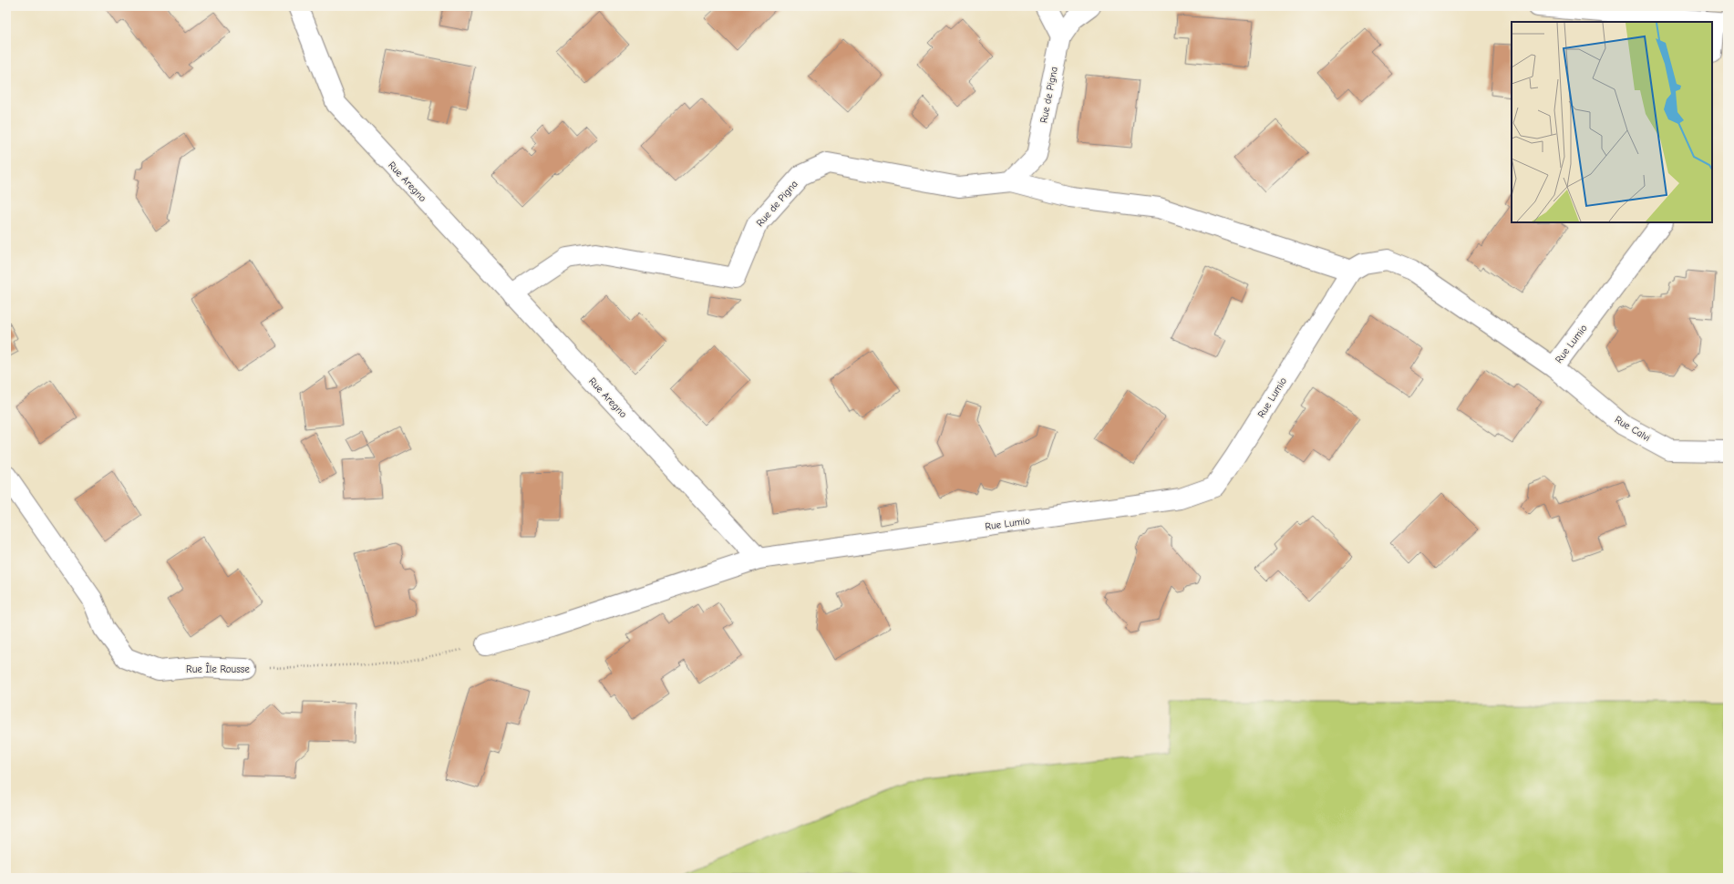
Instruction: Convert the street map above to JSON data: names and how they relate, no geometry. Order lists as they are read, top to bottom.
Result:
{
  "streets": {
    "street": [
      "Rue de Pigna",
      "Rue Aregno",
      "Rue Lumio",
      "Rue Calvi",
      "Rue Île Rousse"
    ]
  },
  "crossings": [
    ["Rue de Pigna", "Rue Aregno"],
    ["Rue Aregno", "Rue Lumio"],
    ["Rue Lumio", "Rue Calvi"]
  ]
}
